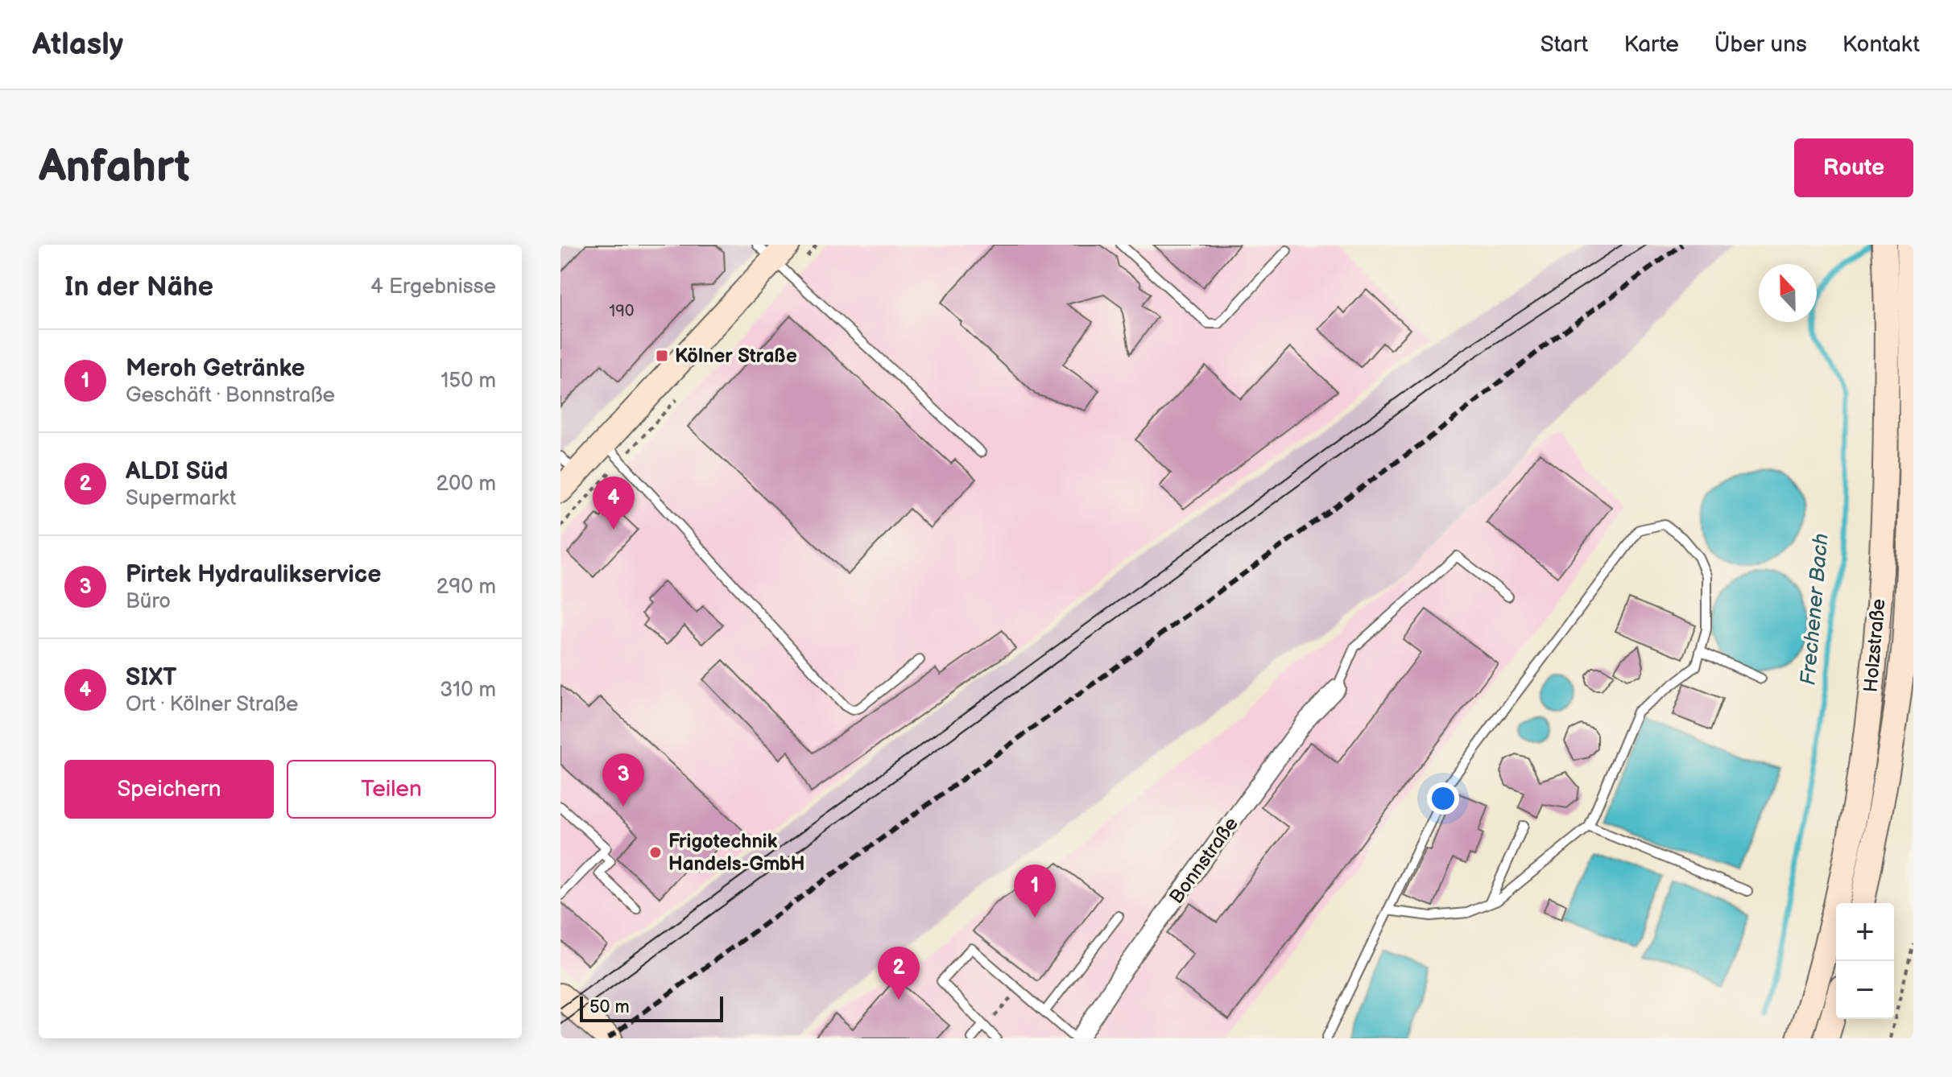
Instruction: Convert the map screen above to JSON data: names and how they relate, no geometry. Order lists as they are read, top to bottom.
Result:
{
  "streets": {
    "main road": ["Holzstraße"],
    "street": ["Bonnstraße"]
  },
  "water": ["Frechener Bach"],
  "places": {
    "transit": ["Kölner Straße"],
    "other": ["Frigotechnik Handels-GmbH"]
  },
  "house_numbers": ["190"],
  "scale_bar": "50 m",
  "north": "top",
  "page": {
    "header": "Atlasly",
    "nav": [
      "Start",
      "Karte",
      "Über uns",
      "Kontakt"
    ],
    "buttons": [
      "Route",
      ["Speichern", "Teilen"]
    ],
    "title": "Anfahrt",
    "heading": ["In der Nähe", "4 Ergebnisse"],
    "list": [
      {
        "mark": "1",
        "name": "Meroh Getränke",
        "note": "Geschäft · Bonnstraße",
        "value": "150 m"
      },
      {
        "mark": "2",
        "name": "ALDI Süd",
        "note": "Supermarkt",
        "value": "200 m"
      },
      {
        "mark": "3",
        "name": "Pirtek Hydraulikservice",
        "note": "Büro",
        "value": "290 m"
      },
      {
        "mark": "4",
        "name": "SIXT",
        "note": "Ort · Kölner Straße",
        "value": "310 m"
      }
    ],
    "pins": [
      "4",
      "3",
      "1",
      "2"
    ],
    "map_buttons": ["+", "−"],
    "scale": "50 m"
  }
}
